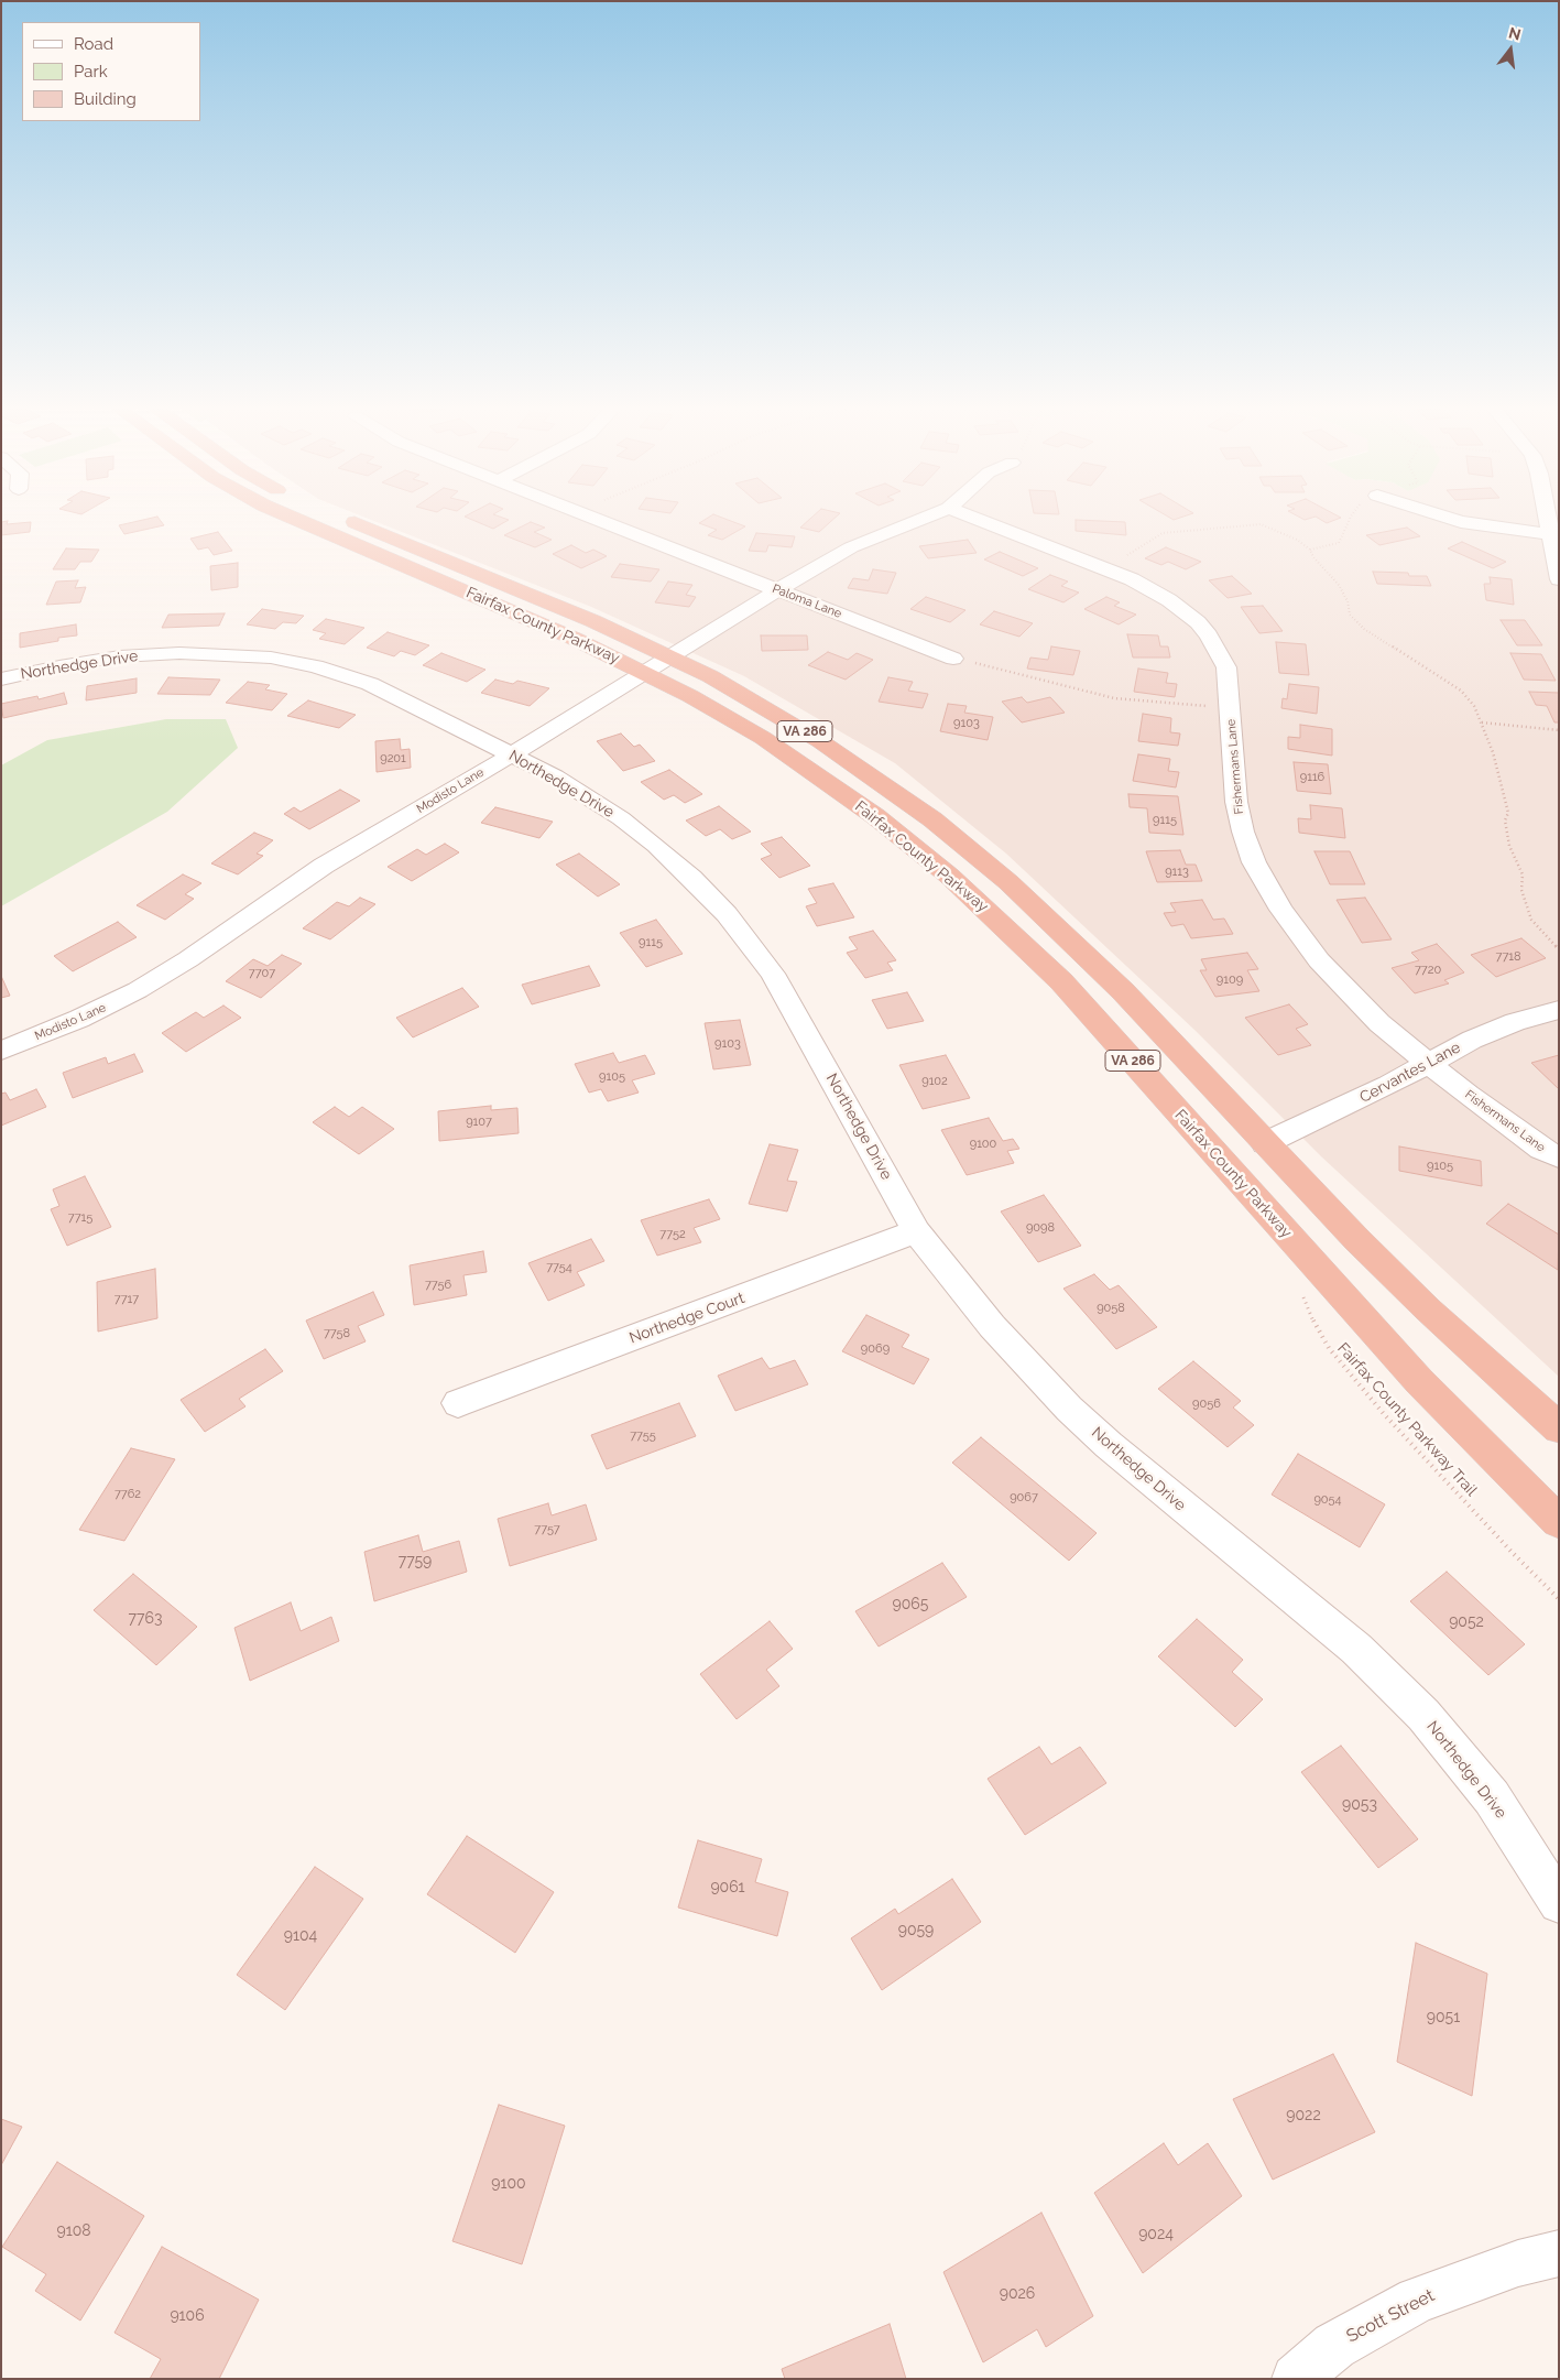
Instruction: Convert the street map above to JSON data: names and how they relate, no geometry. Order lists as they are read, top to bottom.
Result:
{
  "streets": {
    "highway": ["Fairfax County Parkway", "VA 286"],
    "street": [
      "Paloma Lane",
      "Northedge Drive",
      "Fishermans Lane",
      "Modisto Lane",
      "Cervantes Lane",
      "Northedge Court",
      "Scott Street"
    ],
    "path": ["Fairfax County Parkway Trail"]
  },
  "crossings": [
    ["Paloma Lane", "Modisto Lane"],
    ["Fairfax County Parkway", "Modisto Lane"],
    ["Fairfax County Parkway", "Cervantes Lane"],
    ["Northedge Drive", "Modisto Lane"],
    ["Northedge Drive", "Northedge Court"],
    ["Fishermans Lane", "Cervantes Lane"]
  ],
  "house_numbers": [
    "9103",
    "9201",
    "9116",
    "9115",
    "9113",
    "9115",
    "7718",
    "7720",
    "7707",
    "9109",
    "9103",
    "9105",
    "9102",
    "9107",
    "9100",
    "9105",
    "7715",
    "9098",
    "7752",
    "7754",
    "7756",
    "7717",
    "9058",
    "7758",
    "9069",
    "9056",
    "7755",
    "7762",
    "9067",
    "9054",
    "7757",
    "7759",
    "9065",
    "7763",
    "9052",
    "9053",
    "9061",
    "9059",
    "9104",
    "9051",
    "9022",
    "9100",
    "9108",
    "9024",
    "9026",
    "9106"
  ],
  "legend": ["Road", "Park", "Building"],
  "north": "top"
}
